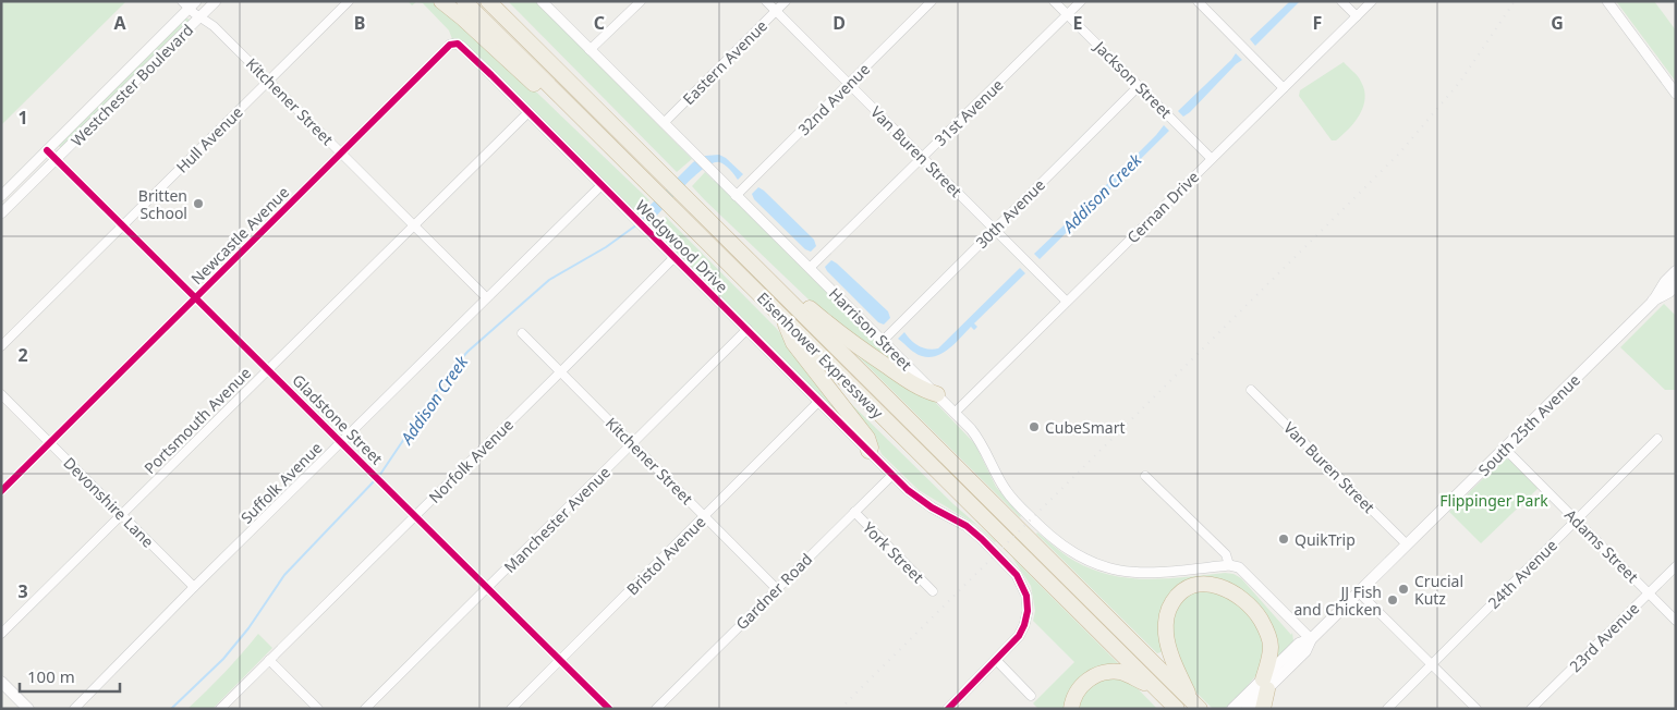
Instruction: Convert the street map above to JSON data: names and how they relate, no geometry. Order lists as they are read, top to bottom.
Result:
{
  "streets": {
    "highway": ["Eisenhower Expressway"],
    "main road": ["South 25th Avenue"],
    "street": [
      "Eastern Avenue",
      "Jackson Street",
      "Westchester Boulevard",
      "32nd Avenue",
      "Kitchener Street",
      "31st Avenue",
      "Hull Avenue",
      "Van Buren Street",
      "Cernan Drive",
      "30th Avenue",
      "Newcastle Avenue",
      "Wedgwood Drive",
      "Harrison Street",
      "Gladstone Street",
      "Portsmouth Avenue",
      "Norfolk Avenue",
      "Suffolk Avenue",
      "Devonshire Lane",
      "Manchester Avenue",
      "Adams Street",
      "York Street",
      "Bristol Avenue",
      "24th Avenue",
      "Gardner Road",
      "23rd Avenue"
    ]
  },
  "crossings": [
    ["Eastern Avenue", "Van Buren Street"],
    ["Eastern Avenue", "Harrison Street"],
    ["Jackson Street", "31st Avenue"],
    ["Jackson Street", "Cernan Drive"],
    ["Jackson Street", "30th Avenue"],
    ["Westchester Boulevard", "Kitchener Street"],
    ["Westchester Boulevard", "Gladstone Street"],
    ["32nd Avenue", "Van Buren Street"],
    ["32nd Avenue", "Harrison Street"],
    ["Kitchener Street", "Hull Avenue"],
    ["Kitchener Street", "Newcastle Avenue"],
    ["Kitchener Street", "Portsmouth Avenue"],
    ["Kitchener Street", "Norfolk Avenue"],
    ["Kitchener Street", "Suffolk Avenue"],
    ["Kitchener Street", "Manchester Avenue"],
    ["Kitchener Street", "Bristol Avenue"],
    ["Kitchener Street", "Gardner Road"],
    ["31st Avenue", "Van Buren Street"],
    ["31st Avenue", "Harrison Street"],
    ["Hull Avenue", "Gladstone Street"],
    ["Van Buren Street", "Cernan Drive"],
    ["Van Buren Street", "30th Avenue"],
    ["Van Buren Street", "South 25th Avenue"],
    ["Cernan Drive", "Harrison Street"],
    ["30th Avenue", "Harrison Street"],
    ["Newcastle Avenue", "Wedgwood Drive"],
    ["Newcastle Avenue", "Gladstone Street"],
    ["Newcastle Avenue", "Devonshire Lane"],
    ["Wedgwood Drive", "Portsmouth Avenue"],
    ["Wedgwood Drive", "Norfolk Avenue"],
    ["Wedgwood Drive", "Suffolk Avenue"],
    ["Wedgwood Drive", "Manchester Avenue"],
    ["Wedgwood Drive", "Bristol Avenue"],
    ["Wedgwood Drive", "Gardner Road"],
    ["Gladstone Street", "Portsmouth Avenue"],
    ["Gladstone Street", "Norfolk Avenue"],
    ["Gladstone Street", "Suffolk Avenue"],
    ["Gladstone Street", "Manchester Avenue"],
    ["Gladstone Street", "Bristol Avenue"],
    ["Portsmouth Avenue", "Devonshire Lane"],
    ["South 25th Avenue", "Adams Street"],
    ["Suffolk Avenue", "Devonshire Lane"],
    ["Adams Street", "24th Avenue"],
    ["Adams Street", "23rd Avenue"],
    ["York Street", "Gardner Road"]
  ],
  "water": ["Addison Creek"],
  "parks": ["Flippinger Park"],
  "places": [
    "Britten School",
    "CubeSmart",
    "QuikTrip",
    "Crucial Kutz",
    "JJ Fish and Chicken"
  ],
  "scale_bar": "100 m",
  "grid": {
    "columns": [
      "A",
      "B",
      "C",
      "D",
      "E",
      "F",
      "G"
    ],
    "rows": ["1", "2", "3"]
  }
}
